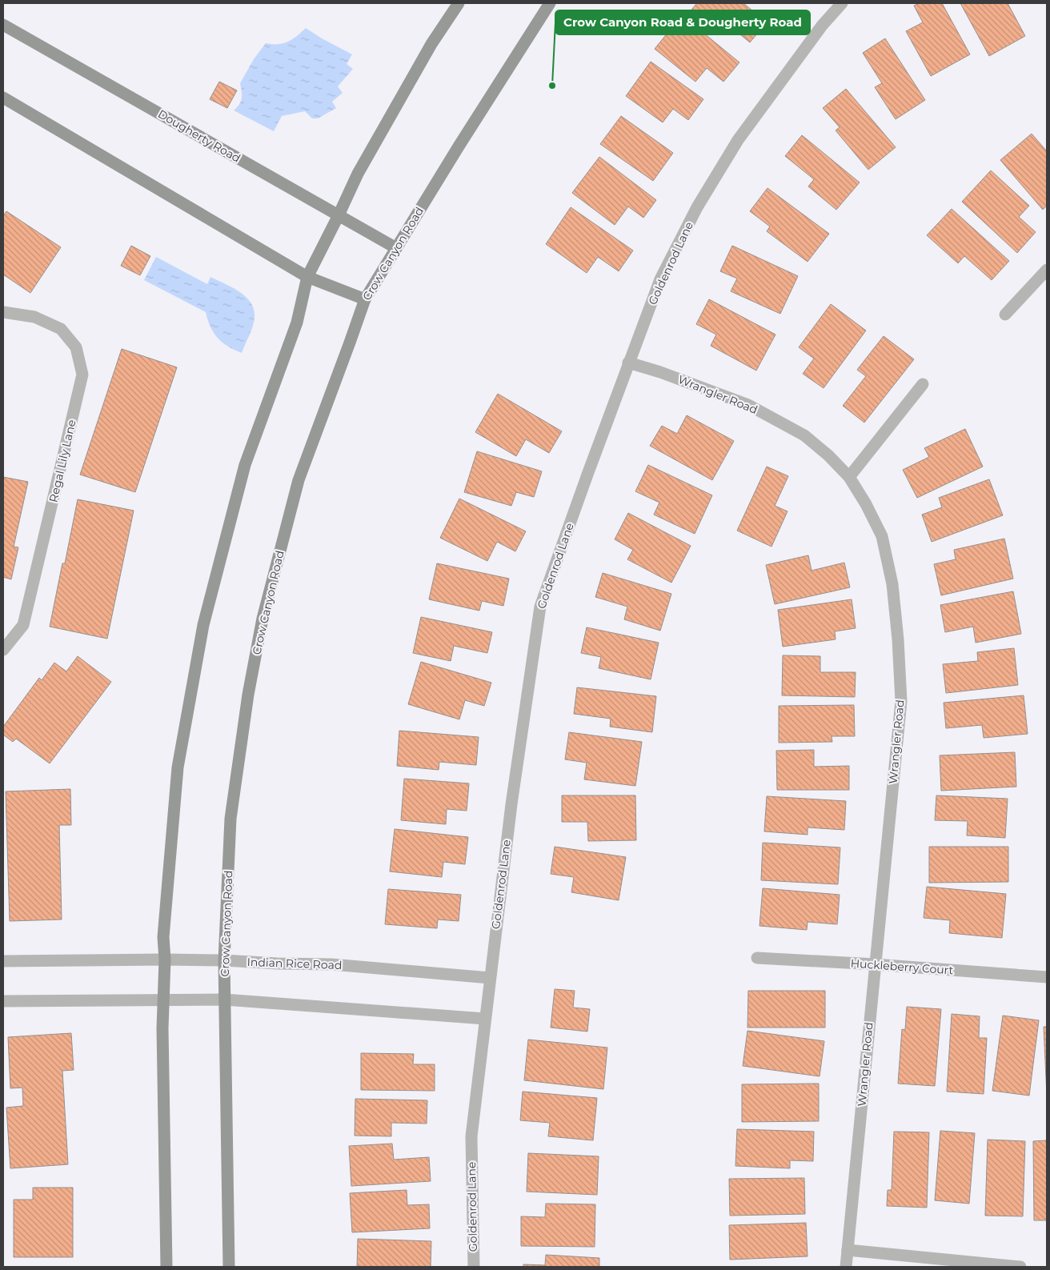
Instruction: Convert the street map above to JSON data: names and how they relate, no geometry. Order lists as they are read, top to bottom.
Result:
{
  "streets": {
    "main road": ["Dougherty Road", "Crow Canyon Road"],
    "street": [
      "Goldenrod Lane",
      "Wrangler Road",
      "Regal Lily Lane",
      "Indian Rice Road",
      "Huckleberry Court"
    ]
  },
  "crossings": [
    ["Dougherty Road", "Crow Canyon Road"],
    ["Crow Canyon Road", "Indian Rice Road"],
    ["Goldenrod Lane", "Wrangler Road"],
    ["Goldenrod Lane", "Indian Rice Road"],
    ["Wrangler Road", "Huckleberry Court"]
  ],
  "places": ["Crow Canyon Road & Dougherty Road"]
}
